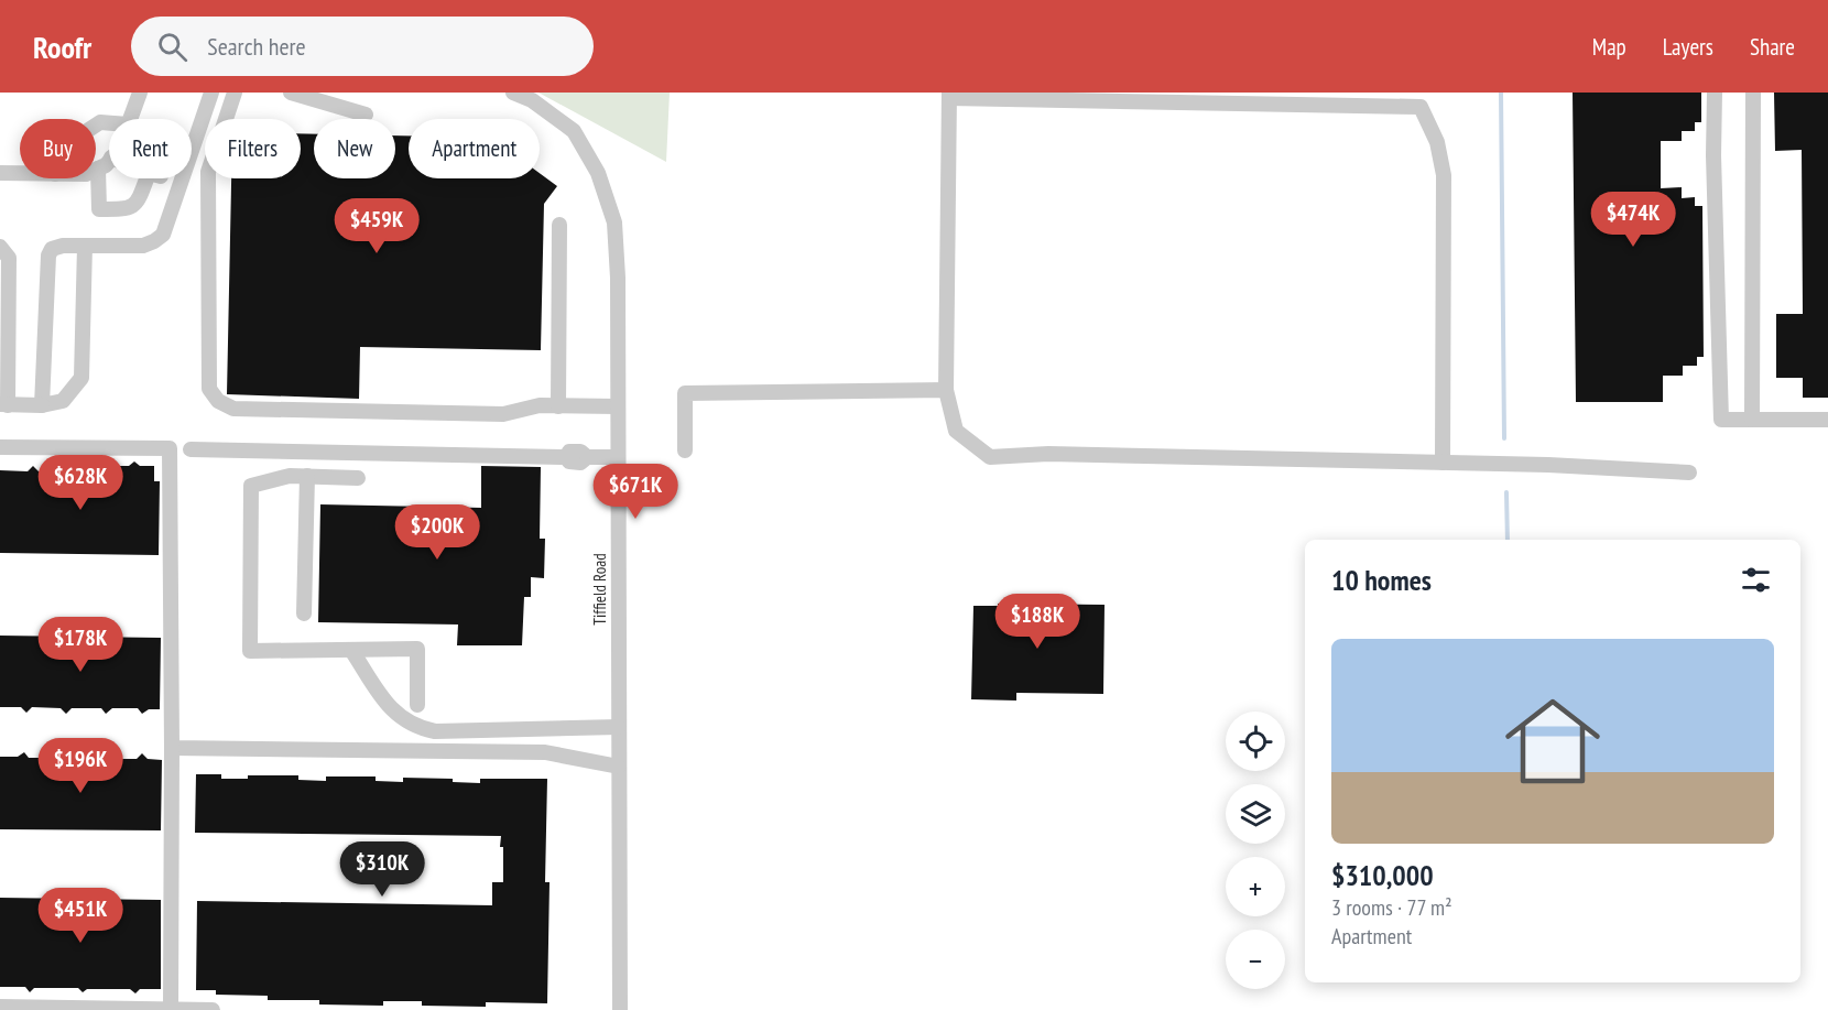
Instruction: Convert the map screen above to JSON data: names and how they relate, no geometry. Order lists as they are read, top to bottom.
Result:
{
  "streets": {
    "street": ["Tiffield Road"]
  },
  "page": {
    "header": "Roofr",
    "search": "Search here",
    "nav": ["Map", "Layers", "Share"],
    "chip": [
      "Buy",
      "Rent",
      "Filters",
      "New",
      "Apartment"
    ],
    "price": [
      "$474K",
      "$459K",
      "$628K",
      "$671K",
      "$200K",
      "$188K",
      "$178K",
      "$196K",
      "$310K",
      "$451K"
    ],
    "heading": "10 homes",
    "list": [
      {
        "name": "$310,000",
        "note": "3 rooms · 77 m² · Apartment"
      }
    ],
    "map_buttons": ["+", "−"]
  }
}
